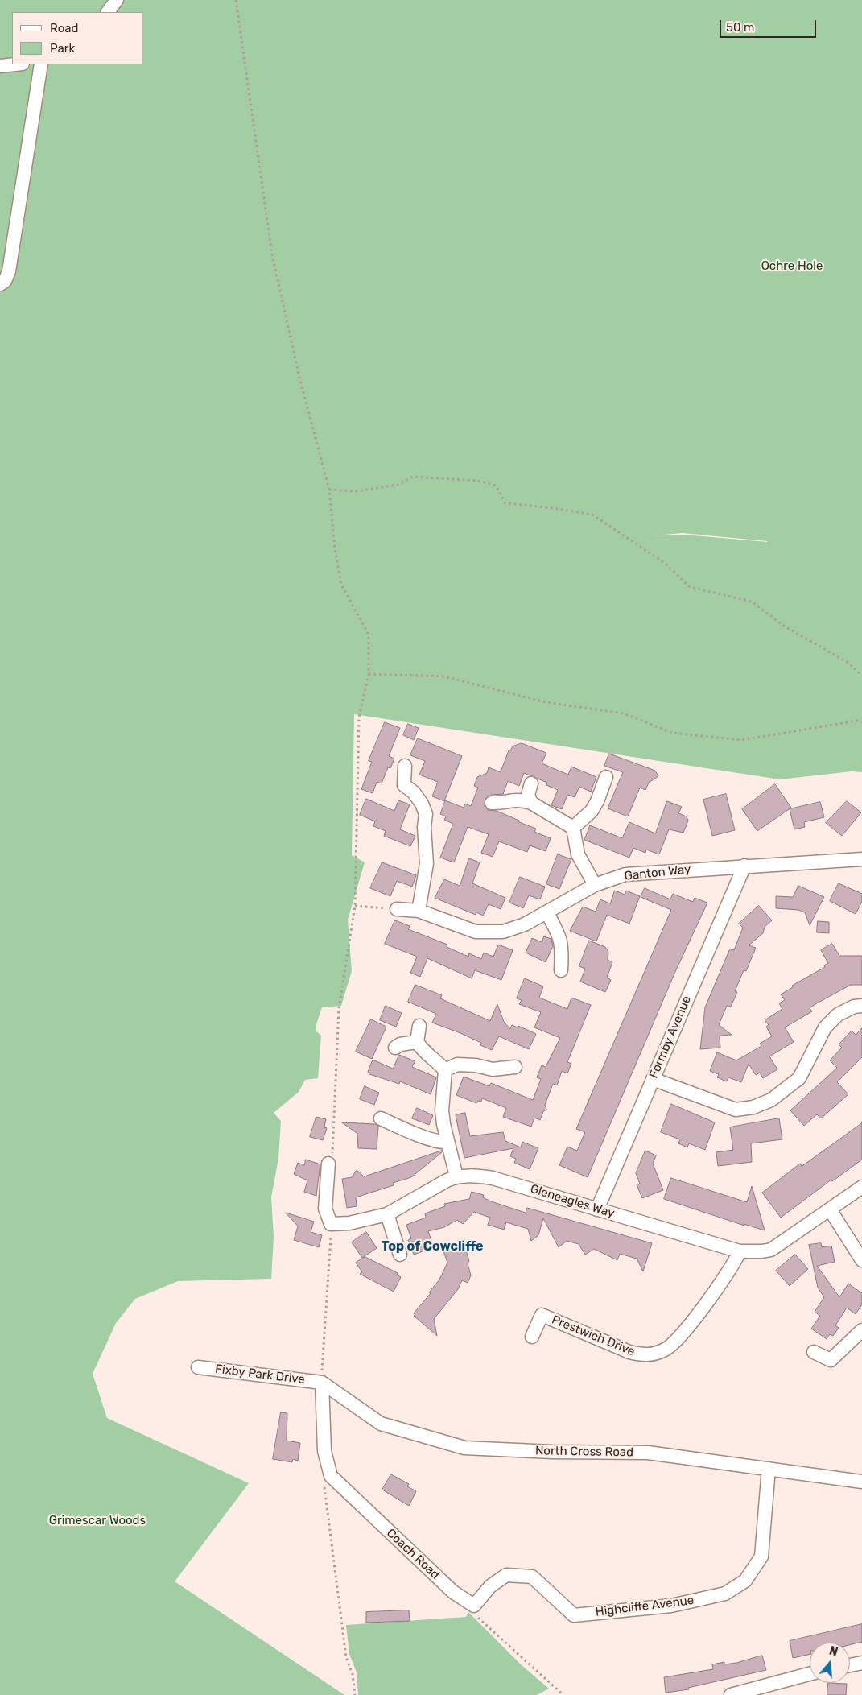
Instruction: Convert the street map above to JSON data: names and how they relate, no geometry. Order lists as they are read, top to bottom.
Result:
{
  "streets": {
    "street": [
      "Ganton Way",
      "Formby Avenue",
      "Gleneagles Way",
      "Prestwich Drive",
      "Fixby Park Drive",
      "North Cross Road",
      "Coach Road",
      "Highcliffe Avenue"
    ]
  },
  "crossings": [
    ["Ganton Way", "Formby Avenue"],
    ["Formby Avenue", "Gleneagles Way"],
    ["Gleneagles Way", "Prestwich Drive"],
    ["Fixby Park Drive", "North Cross Road"],
    ["North Cross Road", "Highcliffe Avenue"],
    ["Coach Road", "Highcliffe Avenue"]
  ],
  "districts": ["Top of Cowcliffe"],
  "parks": ["Ochre Hole", "Grimescar Woods"],
  "legend": ["Road", "Park"],
  "scale_bar": "50 m",
  "north": "top"
}
